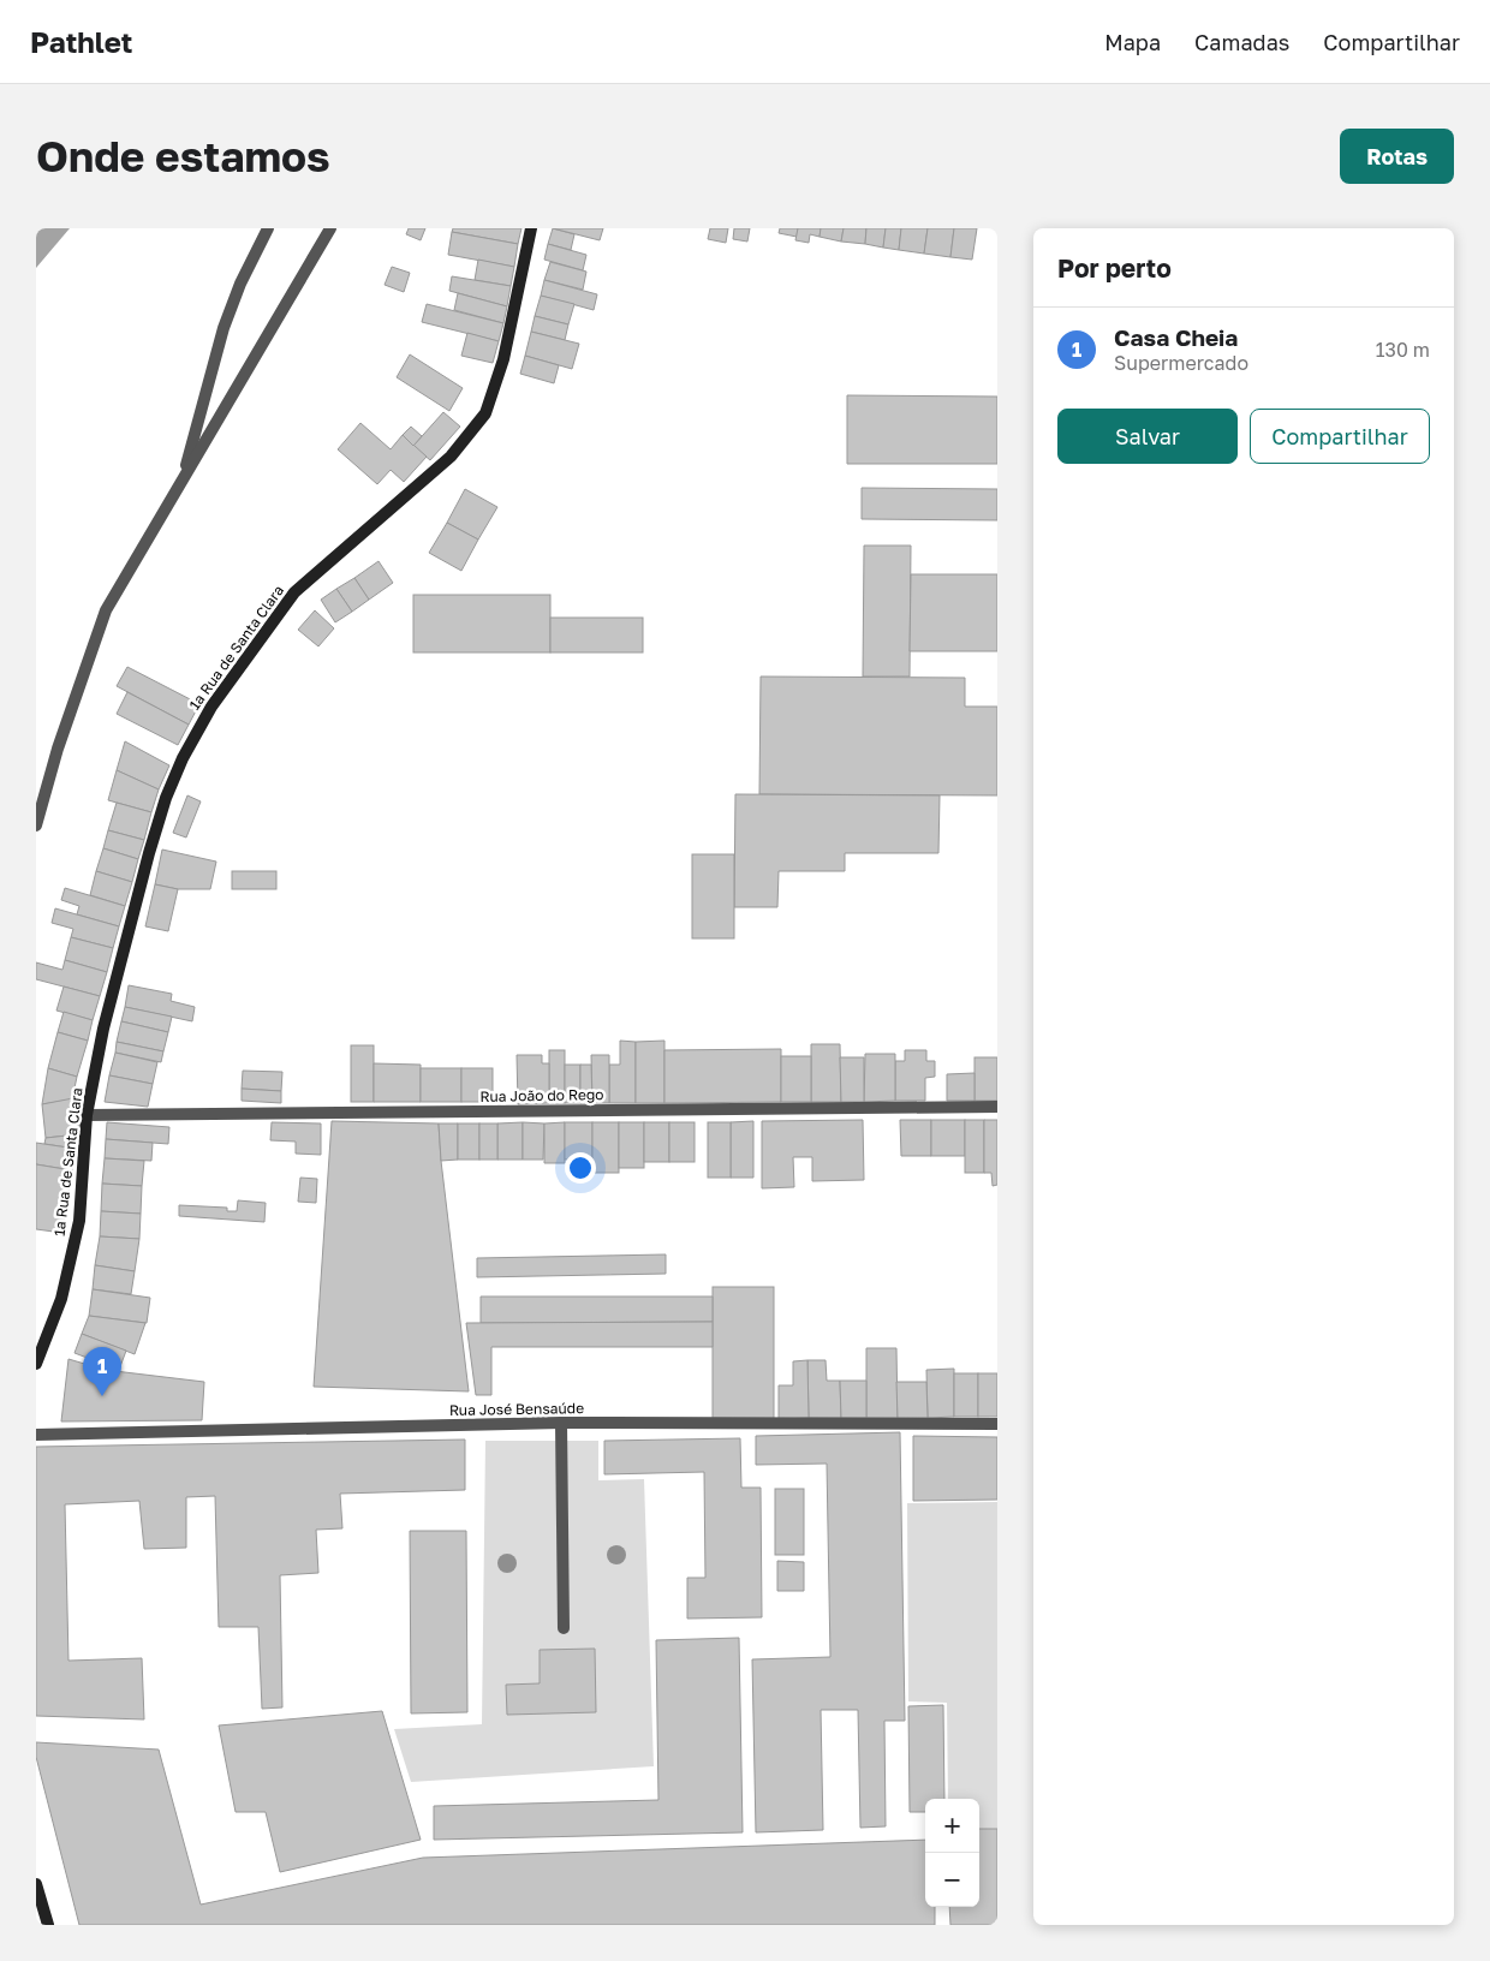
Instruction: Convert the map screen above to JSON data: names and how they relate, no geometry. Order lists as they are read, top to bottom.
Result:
{
  "streets": {
    "main road": ["1ª Rua de Santa Clara"],
    "street": ["Rua João do Rego", "Rua José Bensaúde"]
  },
  "crossings": [
    ["1ª Rua de Santa Clara", "Rua João do Rego"]
  ],
  "page": {
    "header": "Pathlet",
    "nav": ["Mapa", "Camadas", "Compartilhar"],
    "buttons": [
      "Rotas",
      ["Salvar", "Compartilhar"]
    ],
    "title": "Onde estamos",
    "heading": "Por perto",
    "list": [
      {
        "mark": "1",
        "name": "Casa Cheia",
        "note": "Supermercado",
        "value": "130 m"
      }
    ],
    "pins": "1",
    "map_buttons": ["+", "−"]
  }
}
